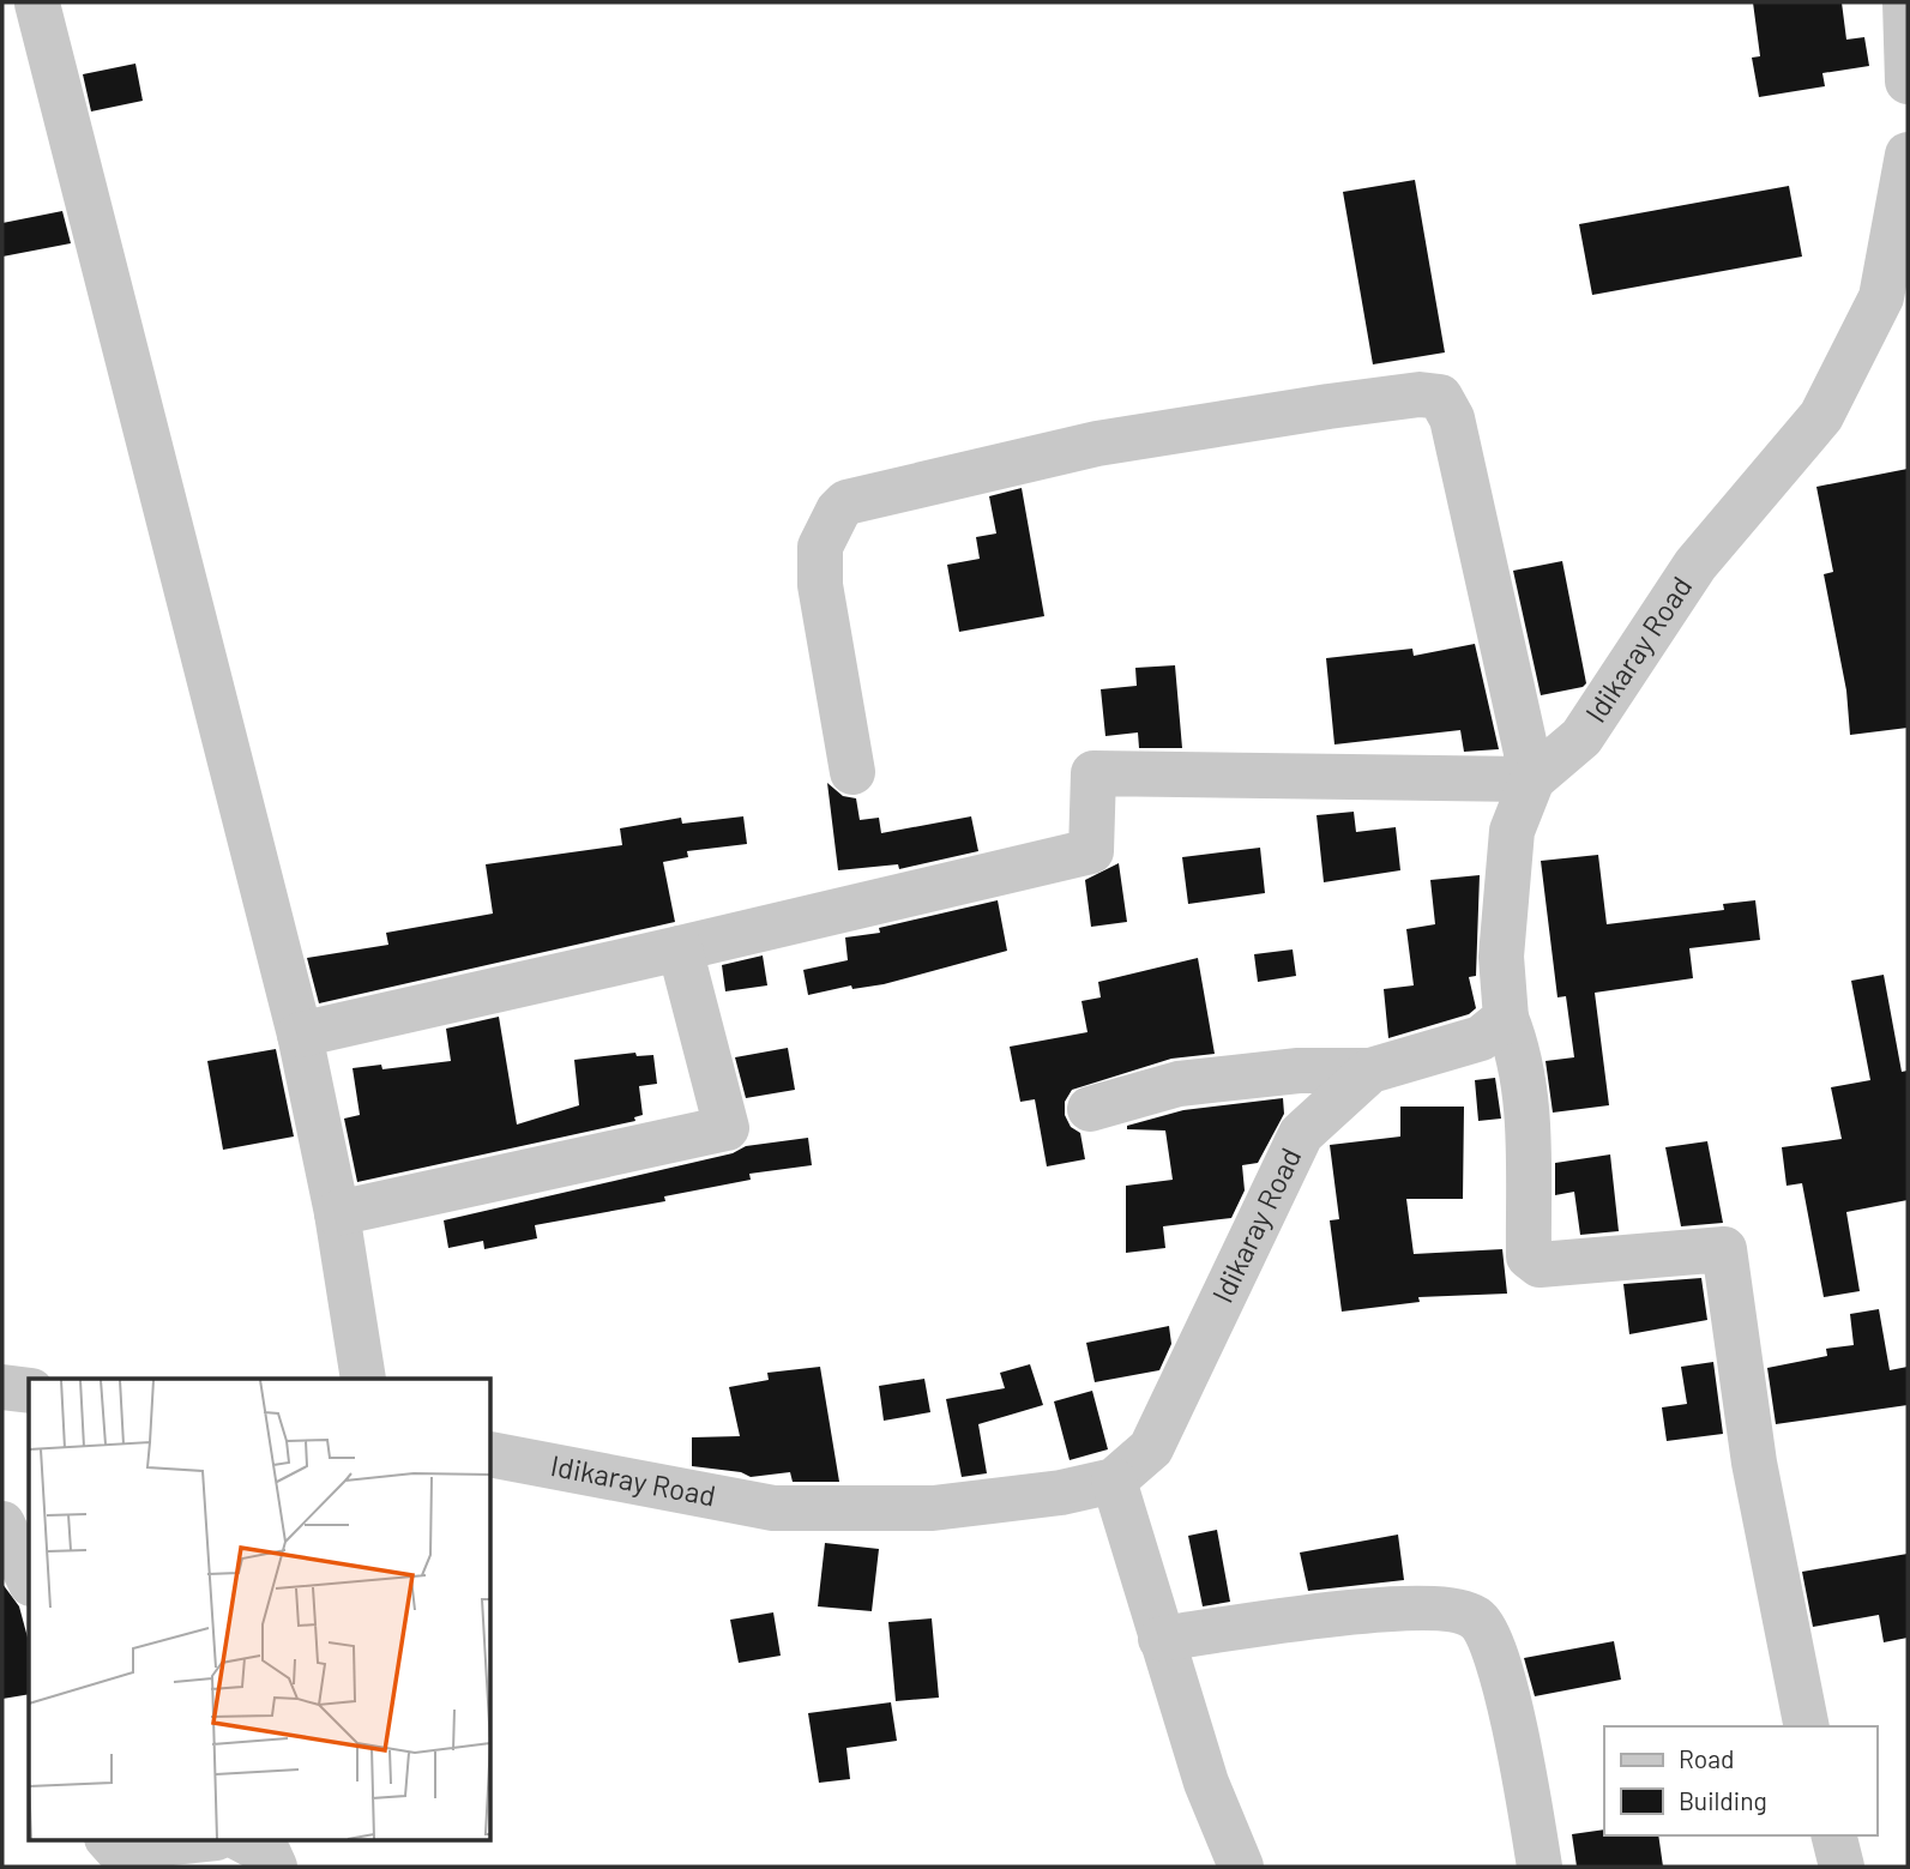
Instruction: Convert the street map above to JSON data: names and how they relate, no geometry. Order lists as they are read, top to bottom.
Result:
{
  "streets": {
    "street": ["Idikaray Road"]
  },
  "legend": ["Road", "Building"]
}
